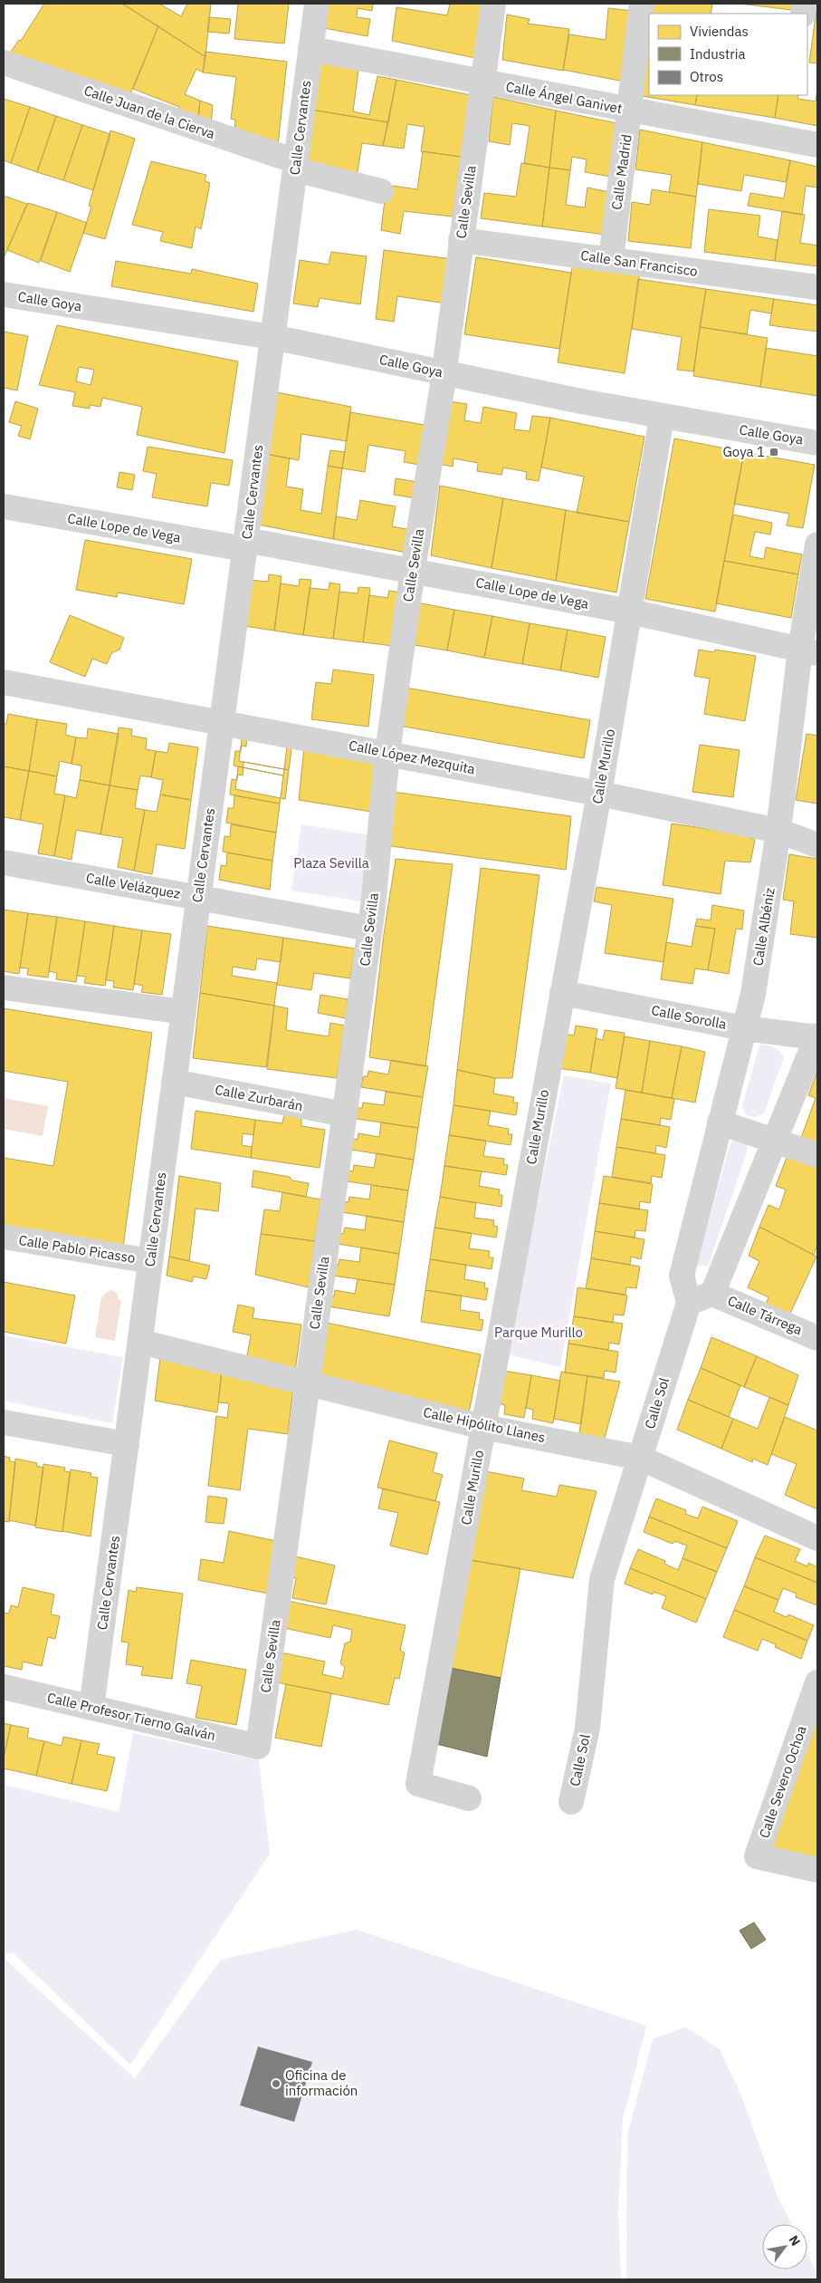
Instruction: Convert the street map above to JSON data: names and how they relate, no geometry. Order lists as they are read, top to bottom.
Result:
{
  "streets": {
    "street": [
      "Calle Ángel Ganivet",
      "Calle Juan de la Cierva",
      "Calle Cervantes",
      "Calle Madrid",
      "Calle Sevilla",
      "Calle San Francisco",
      "Calle Goya",
      "Calle Lope de Vega",
      "Calle López Mezquita",
      "Calle Murillo",
      "Calle Velázquez",
      "Calle Albéniz",
      "Calle Sorolla",
      "Calle Zurbarán",
      "Calle Pablo Picasso",
      "Calle Tárrega",
      "Calle Sol",
      "Calle Hipólito Llanes",
      "Calle Profesor Tierno Galván",
      "Calle Severo Ochoa"
    ]
  },
  "crossings": [
    ["Calle Ángel Ganivet", "Calle Cervantes"],
    ["Calle Ángel Ganivet", "Calle Madrid"],
    ["Calle Ángel Ganivet", "Calle Sevilla"],
    ["Calle Juan de la Cierva", "Calle Cervantes"],
    ["Calle Cervantes", "Calle Goya"],
    ["Calle Cervantes", "Calle Lope de Vega"],
    ["Calle Cervantes", "Calle López Mezquita"],
    ["Calle Cervantes", "Calle Velázquez"],
    ["Calle Cervantes", "Calle Zurbarán"],
    ["Calle Cervantes", "Calle Pablo Picasso"],
    ["Calle Cervantes", "Calle Hipólito Llanes"],
    ["Calle Cervantes", "Calle Profesor Tierno Galván"],
    ["Calle Madrid", "Calle San Francisco"],
    ["Calle Sevilla", "Calle San Francisco"],
    ["Calle Sevilla", "Calle Goya"],
    ["Calle Sevilla", "Calle Lope de Vega"],
    ["Calle Sevilla", "Calle López Mezquita"],
    ["Calle Sevilla", "Calle Velázquez"],
    ["Calle Sevilla", "Calle Zurbarán"],
    ["Calle Sevilla", "Calle Hipólito Llanes"],
    ["Calle Sevilla", "Calle Profesor Tierno Galván"],
    ["Calle Goya", "Calle Murillo"],
    ["Calle Lope de Vega", "Calle Murillo"],
    ["Calle Lope de Vega", "Calle Albéniz"],
    ["Calle López Mezquita", "Calle Murillo"],
    ["Calle López Mezquita", "Calle Albéniz"],
    ["Calle Murillo", "Calle Sorolla"],
    ["Calle Murillo", "Calle Hipólito Llanes"],
    ["Calle Albéniz", "Calle Sorolla"],
    ["Calle Albéniz", "Calle Sol"],
    ["Calle Sol", "Calle Hipólito Llanes"]
  ],
  "parks": ["Plaza Sevilla", "Parque Murillo"],
  "places": {
    "transit": ["Goya 1"],
    "other": ["Oficina de información"]
  },
  "legend": ["Viviendas", "Industria", "Otros"],
  "north": "top right"
}
